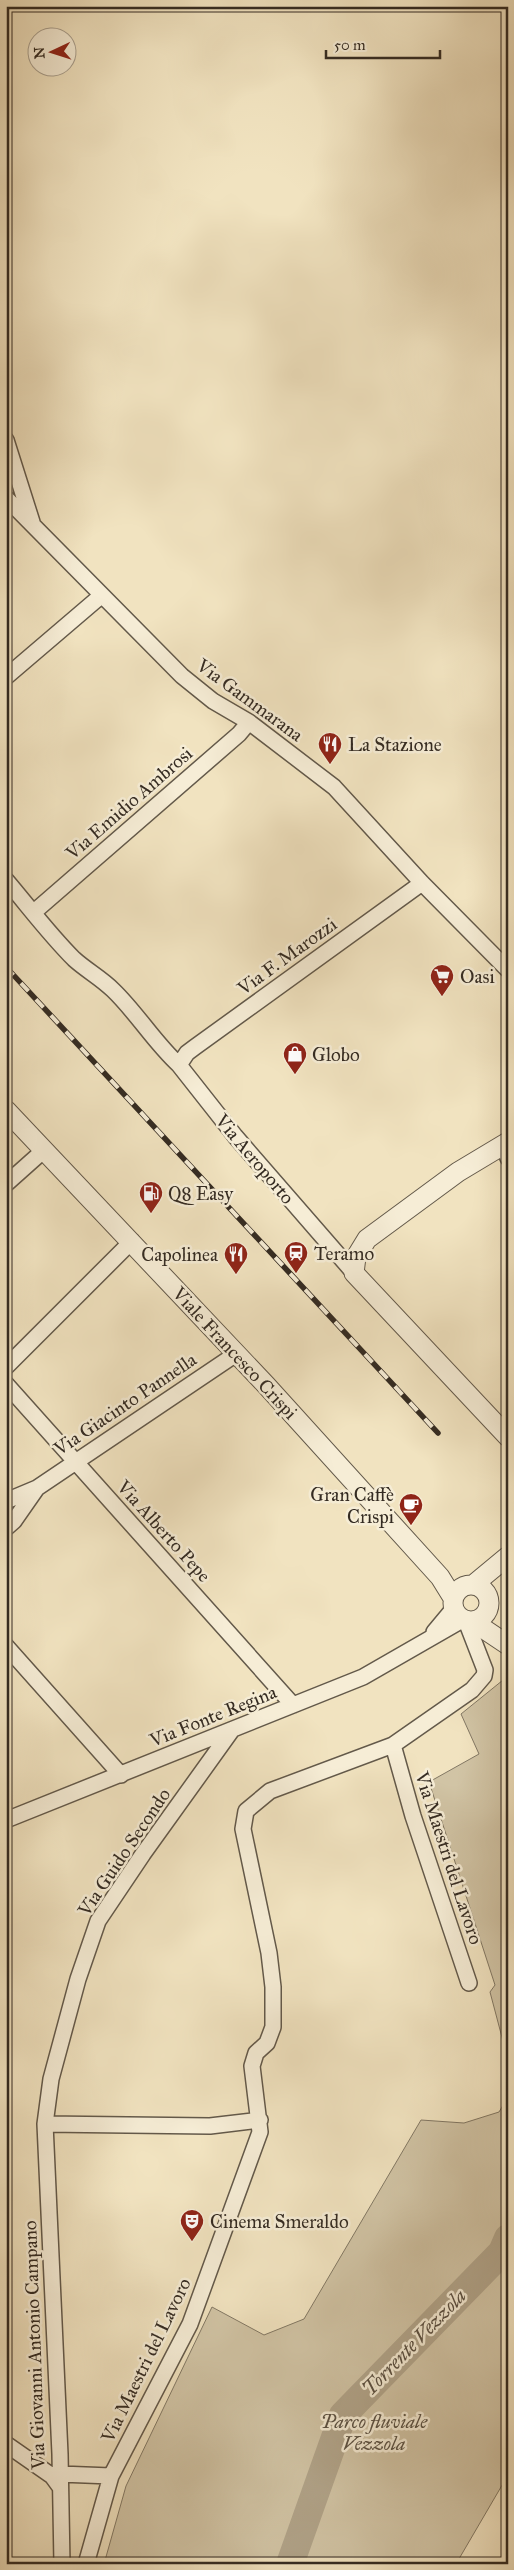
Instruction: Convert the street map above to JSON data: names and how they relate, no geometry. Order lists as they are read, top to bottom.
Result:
{
  "streets": {
    "street": [
      "Via Gammarana",
      "Via Emidio Ambrosi",
      "Via F. Marozzi",
      "Via Aeroporto",
      "Viale Francesco Crispi",
      "Via Giacinto Pannella",
      "Via Alberto Pepe",
      "Via Fonte Regina",
      "Via Guido Secondo",
      "Via Maestri del Lavoro",
      "Via Giovanni Antonio Campano"
    ]
  },
  "crossings": [
    ["Via Gammarana", "Via Emidio Ambrosi"],
    ["Via Gammarana", "Via F. Marozzi"],
    ["Via Emidio Ambrosi", "Via Aeroporto"],
    ["Via F. Marozzi", "Via Aeroporto"],
    ["Viale Francesco Crispi", "Via Giacinto Pannella"],
    ["Viale Francesco Crispi", "Via Fonte Regina"],
    ["Viale Francesco Crispi", "Via Maestri del Lavoro"],
    ["Via Giacinto Pannella", "Via Alberto Pepe"],
    ["Via Alberto Pepe", "Via Fonte Regina"],
    ["Via Fonte Regina", "Via Guido Secondo"],
    ["Via Fonte Regina", "Via Maestri del Lavoro"],
    ["Via Guido Secondo", "Via Giovanni Antonio Campano"]
  ],
  "water": ["Torrente Vezzola"],
  "parks": ["Parco fluviale Vezzola"],
  "places": {
    "restaurant": ["La Stazione", "Capolinea"],
    "supermarket": ["Oasi"],
    "shop": ["Globo"],
    "fuel station": ["Q8 Easy"],
    "station": ["Teramo"],
    "cafe": ["Gran Caffè Crispi"],
    "theatre": ["Cinema Smeraldo"]
  },
  "scale_bar": "50 m",
  "north": "left"
}
